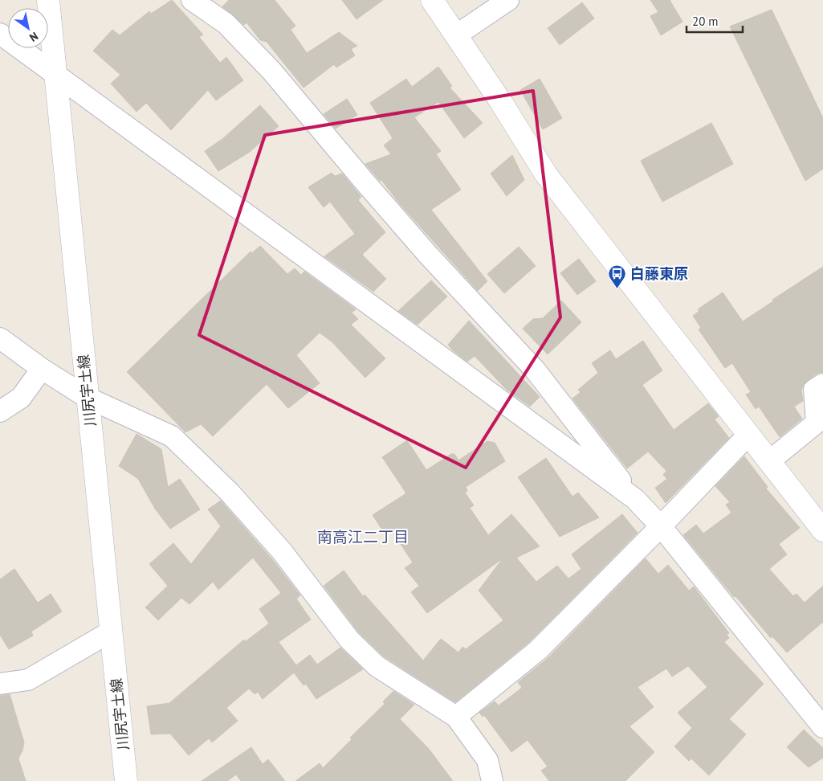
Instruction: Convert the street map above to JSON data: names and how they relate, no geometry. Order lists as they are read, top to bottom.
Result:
{
  "streets": {
    "main road": ["川尻宇土線"]
  },
  "districts": ["南高江二丁目"],
  "places": {
    "bus stop": ["白藤東原"]
  },
  "scale_bar": "20 m",
  "north": "bottom right"
}
